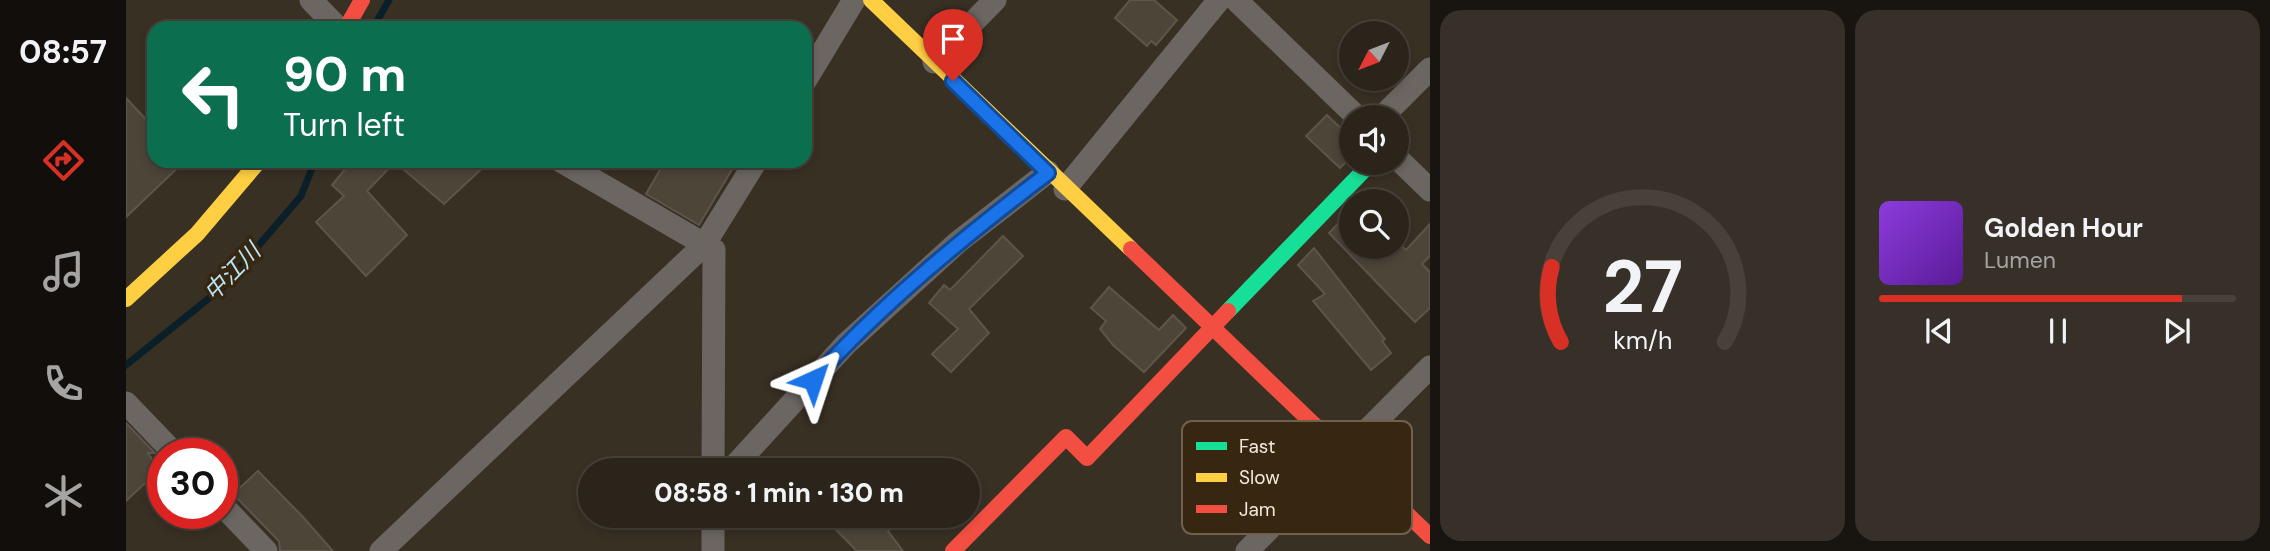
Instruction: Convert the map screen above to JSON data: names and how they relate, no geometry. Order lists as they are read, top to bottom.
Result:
{
  "water": ["中江川"],
  "legend": ["Fast", "Slow", "Jam"],
  "north": "bottom left",
  "page": {
    "tabs": "08:57",
    "turn": ["90 m", "Turn left"],
    "song": ["Golden Hour", "Lumen"],
    "limit": "30",
    "trip": "08:58 · 1 min · 130 m",
    "gauge": ["27", "km/h"]
  }
}
